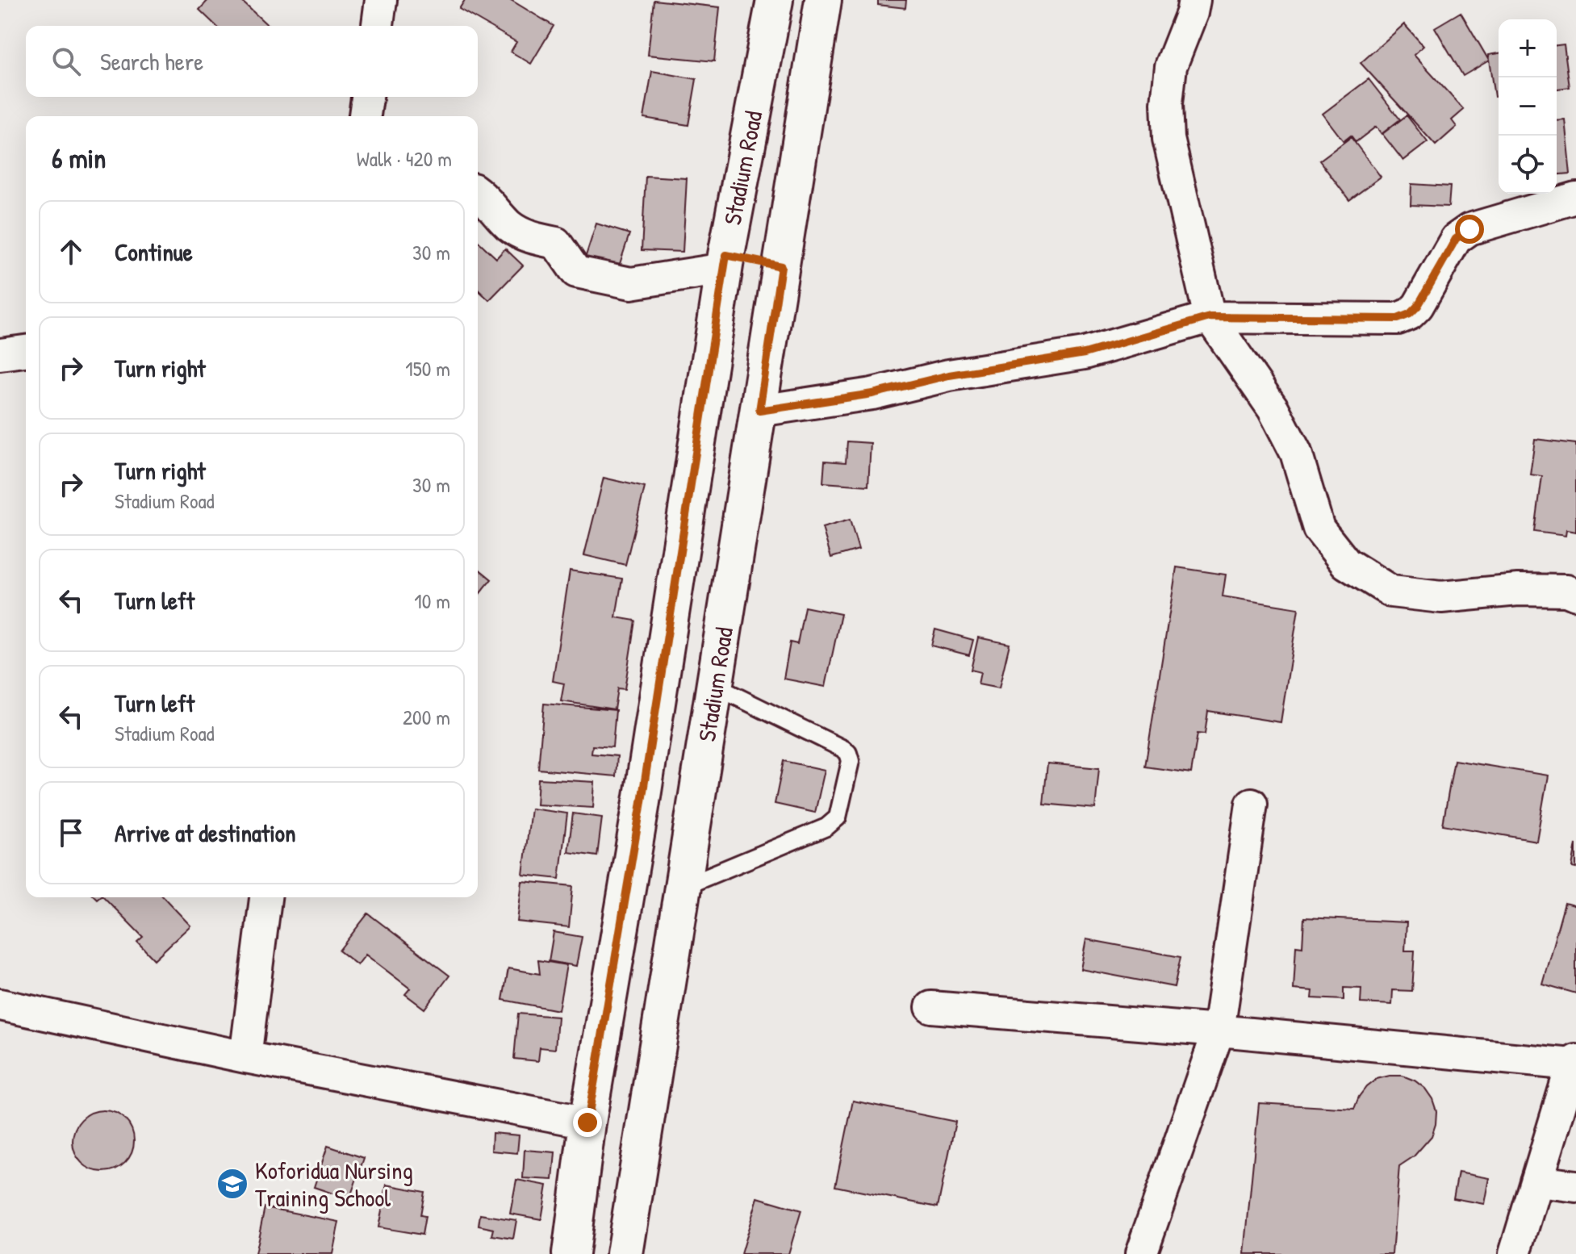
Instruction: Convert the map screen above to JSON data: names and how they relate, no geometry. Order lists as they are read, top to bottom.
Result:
{
  "streets": {
    "main road": ["Stadium Road"]
  },
  "places": {
    "school or university": ["Koforidua Nursing Training School"]
  },
  "page": {
    "map_buttons": ["+", "−"],
    "search": "Search here",
    "heading": ["6 min", "Walk · 420 m"],
    "list": [
      ["Continue", "30 m"],
      ["Turn right", "150 m"],
      ["Turn right", "Stadium Road", "30 m"],
      ["Turn left", "10 m"],
      ["Turn left", "Stadium Road", "200 m"],
      "Arrive at destination"
    ]
  }
}
